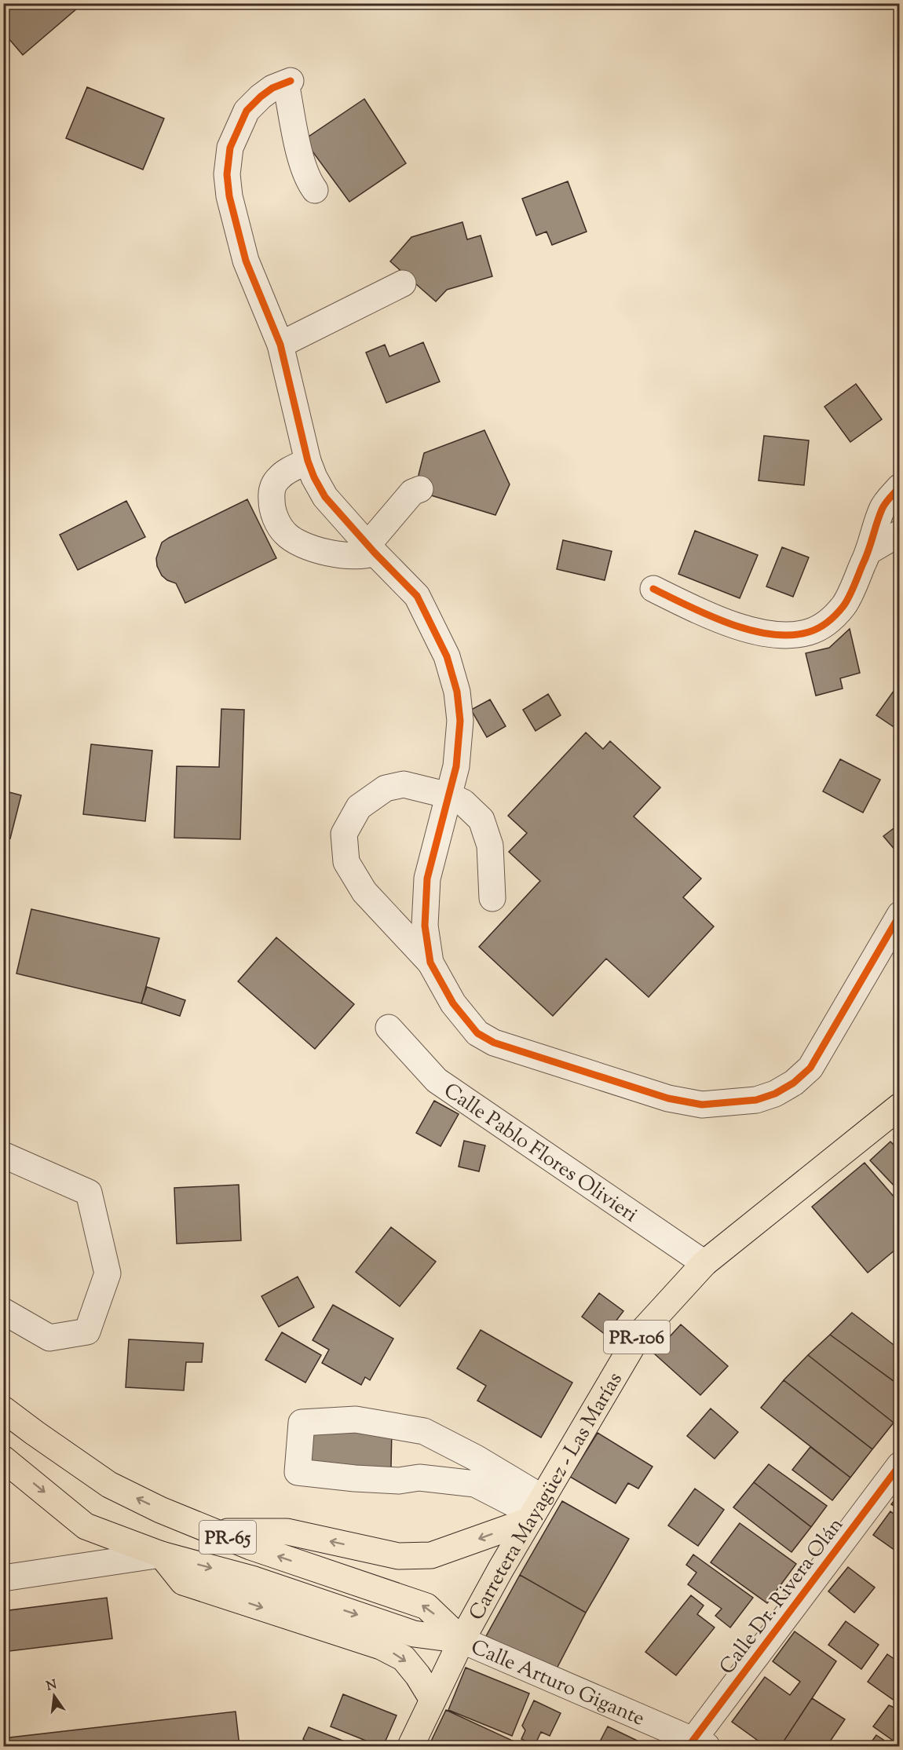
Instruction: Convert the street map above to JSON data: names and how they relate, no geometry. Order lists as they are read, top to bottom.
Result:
{
  "streets": {
    "main road": ["PR-106", "Carretera Mayagüez - Las Marías", "PR-65"],
    "street": ["Calle Pablo Flores Olivieri", "Calle Dr. Rivera Olán", "Calle Arturo Gigante"]
  },
  "crossings": [
    ["Calle Pablo Flores Olivieri", "Carretera Mayagüez - Las Marías"],
    ["PR-106", "Carretera Mayagüez - Las Marías"],
    ["PR-106", "PR-65"],
    ["PR-106", "Calle Arturo Gigante"],
    ["Carretera Mayagüez - Las Marías", "PR-65"],
    ["Carretera Mayagüez - Las Marías", "Calle Arturo Gigante"],
    ["PR-65", "Calle Arturo Gigante"],
    ["Calle Dr. Rivera Olán", "Calle Arturo Gigante"]
  ],
  "north": "top"
}
